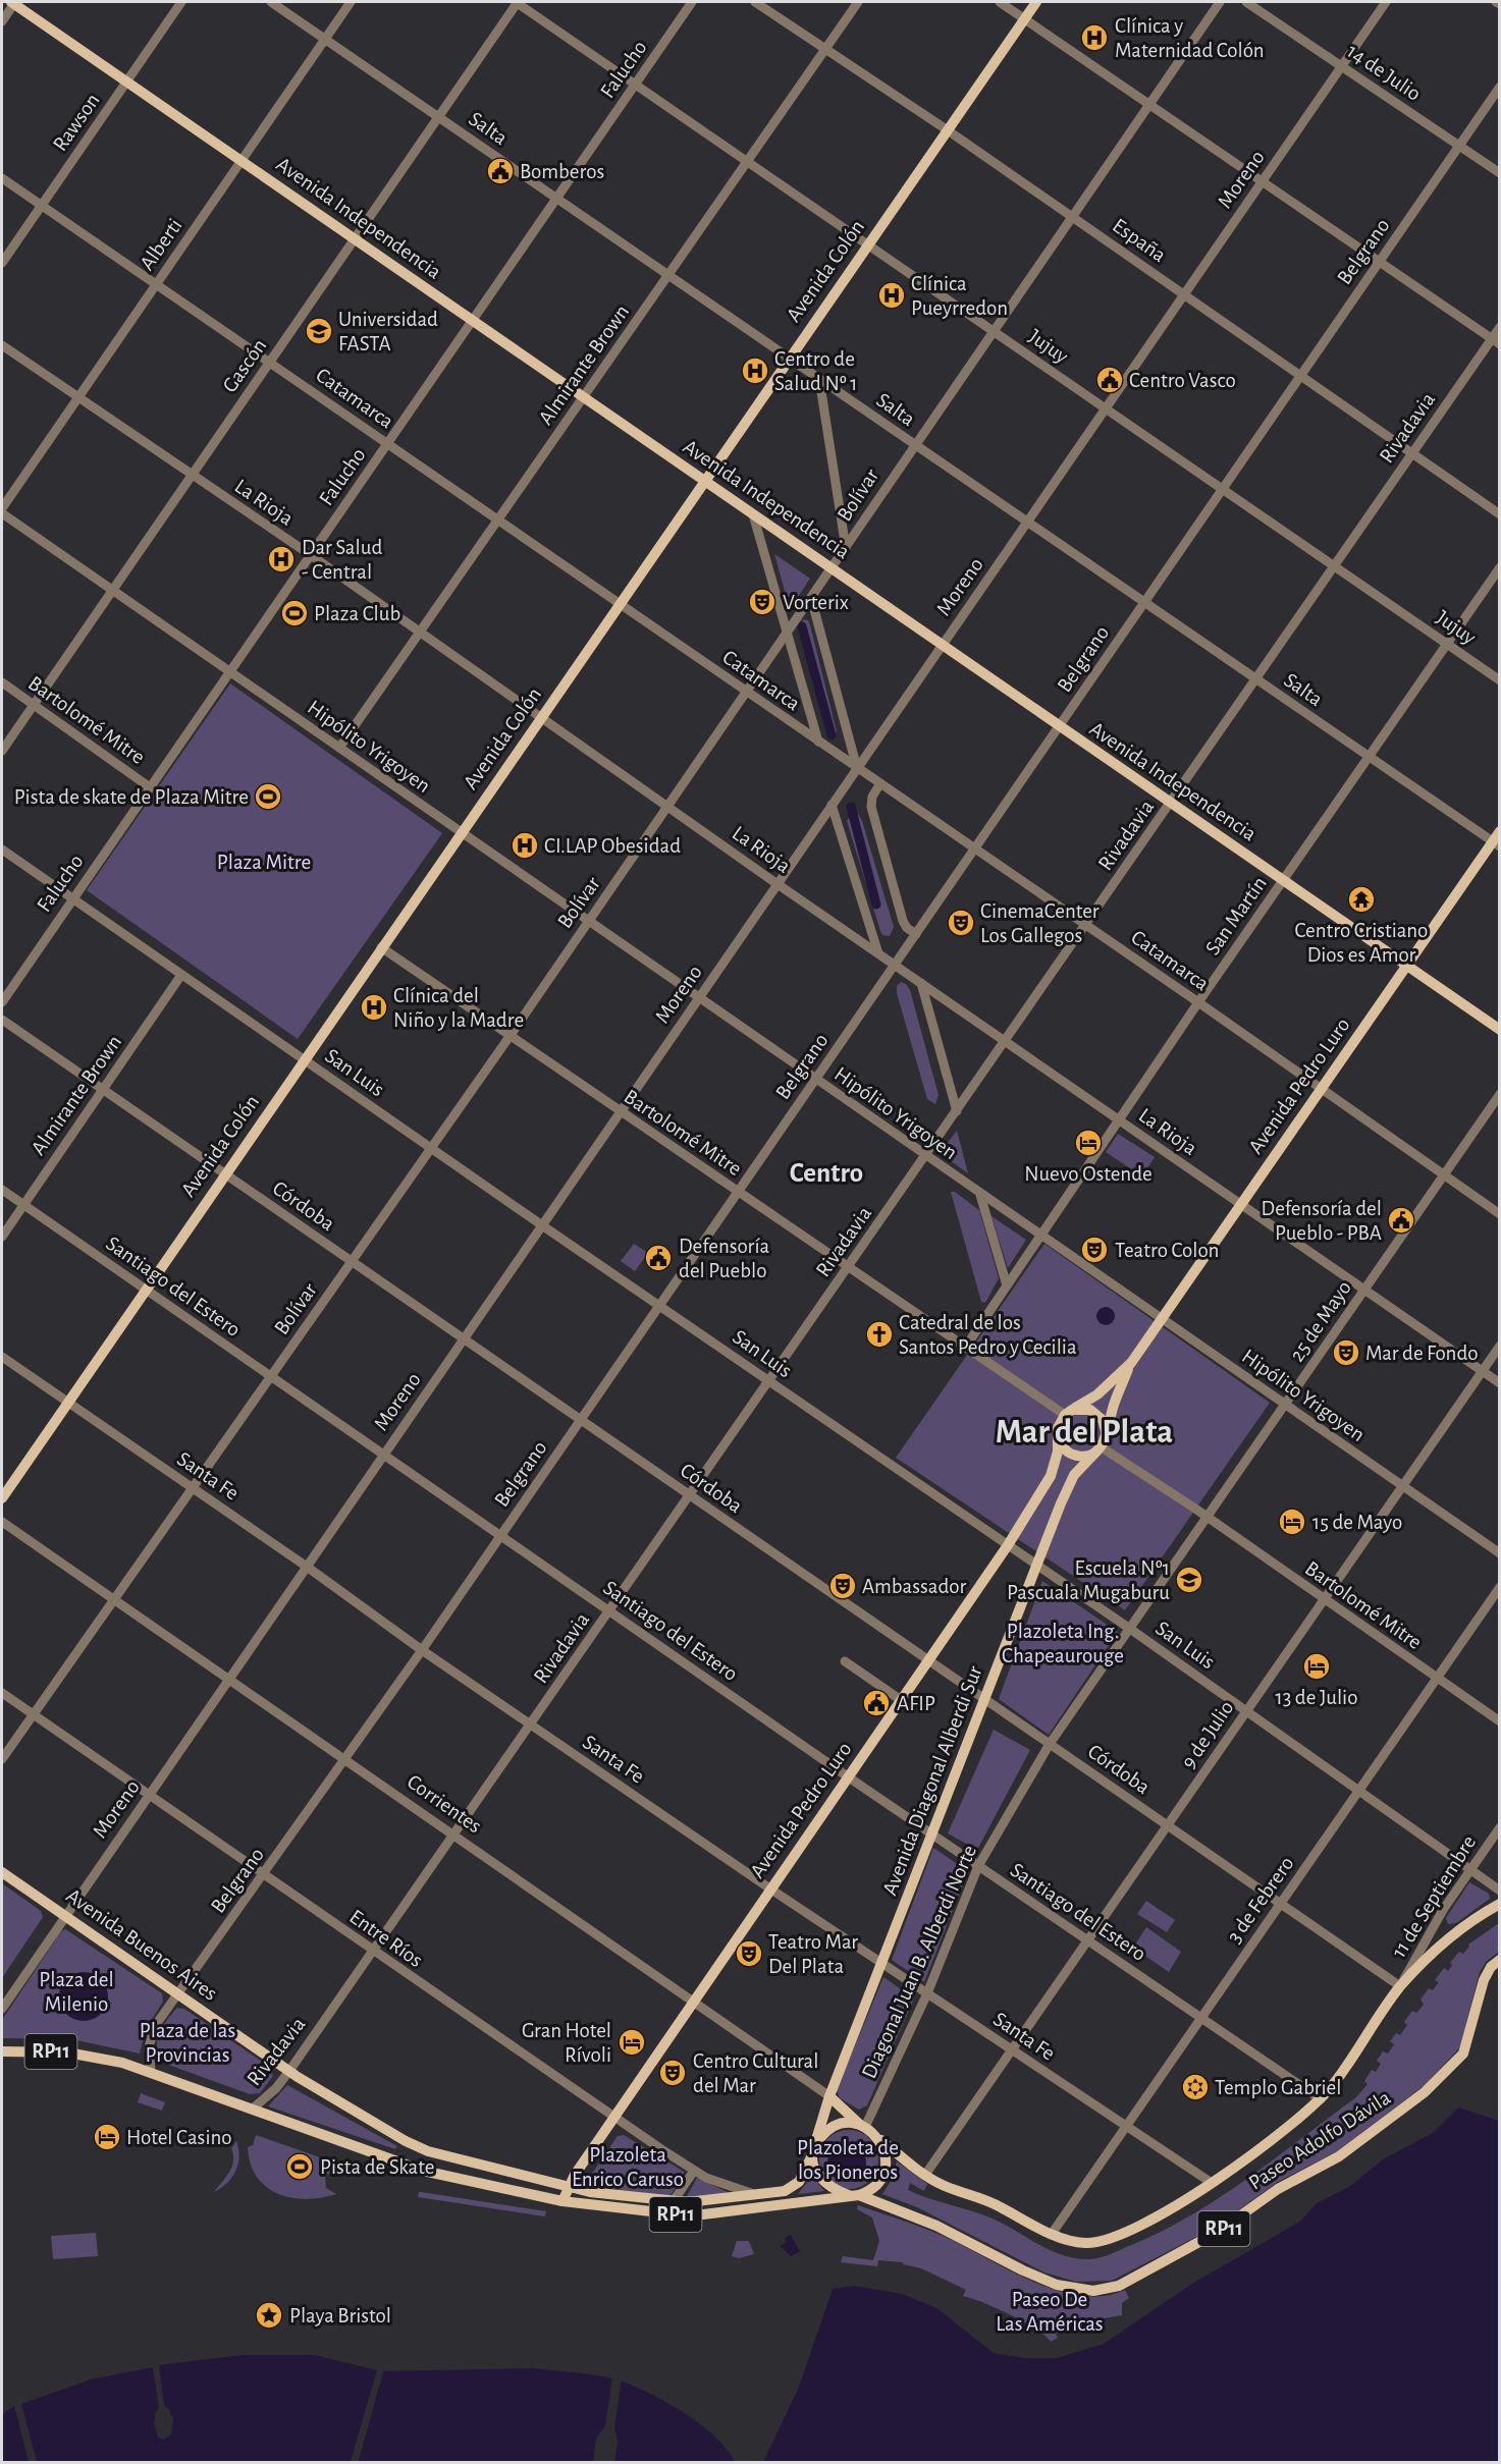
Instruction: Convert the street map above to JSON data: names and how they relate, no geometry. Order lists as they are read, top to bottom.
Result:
{
  "streets": {
    "main road": [
      "Avenida Independencia",
      "Avenida Colón",
      "Avenida Pedro Luro",
      "Avenida Diagonal Alberdi Sur",
      "Corrientes",
      "Avenida Buenos Aires",
      "RP11",
      "Paseo Adolfo Dávila"
    ],
    "street": [
      "Falucho",
      "14 de Julio",
      "Rawson",
      "Salta",
      "Moreno",
      "España",
      "Alberti",
      "Belgrano",
      "Jujuy",
      "Almirante Brown",
      "Gascón",
      "Catamarca",
      "Rivadavia",
      "Bolívar",
      "La Rioja",
      "Bartolomé Mitre",
      "Hipólito Yrigoyen",
      "San Martín",
      "San Luis",
      "Córdoba",
      "Santiago del Estero",
      "25 de Mayo",
      "Santa Fe",
      "9 de Julio",
      "11 de Septiembre",
      "3 de Febrero",
      "Entre Ríos",
      "Diagonal Juan B. Alberdi Norte"
    ]
  },
  "crossings": [
    ["Falucho", "Salta"],
    ["Falucho", "Avenida Independencia"],
    ["Falucho", "Jujuy"],
    ["Falucho", "Catamarca"],
    ["Falucho", "La Rioja"],
    ["Falucho", "Bartolomé Mitre"],
    ["Falucho", "Hipólito Yrigoyen"],
    ["Falucho", "San Luis"],
    ["14 de Julio", "Moreno"],
    ["14 de Julio", "Belgrano"],
    ["Rawson", "Avenida Independencia"],
    ["Rawson", "Catamarca"],
    ["Salta", "Moreno"],
    ["Salta", "Alberti"],
    ["Salta", "Belgrano"],
    ["Salta", "Avenida Colón"],
    ["Salta", "Almirante Brown"],
    ["Salta", "Gascón"],
    ["Salta", "Rivadavia"],
    ["Salta", "Bolívar"],
    ["Salta", "San Martín"],
    ["Salta", "Avenida Pedro Luro"],
    ["Moreno", "Avenida Independencia"],
    ["Moreno", "España"],
    ["Moreno", "Jujuy"],
    ["Moreno", "Catamarca"],
    ["Moreno", "La Rioja"],
    ["Moreno", "Bartolomé Mitre"],
    ["Moreno", "Hipólito Yrigoyen"],
    ["Moreno", "San Luis"],
    ["Moreno", "Córdoba"],
    ["Moreno", "Santiago del Estero"],
    ["Moreno", "Santa Fe"],
    ["Moreno", "Corrientes"],
    ["Moreno", "Entre Ríos"],
    ["Moreno", "Avenida Buenos Aires"],
    ["Avenida Independencia", "Alberti"],
    ["Avenida Independencia", "Belgrano"],
    ["Avenida Independencia", "Avenida Colón"],
    ["Avenida Independencia", "Almirante Brown"],
    ["Avenida Independencia", "Gascón"],
    ["Avenida Independencia", "Rivadavia"],
    ["Avenida Independencia", "Bolívar"],
    ["Avenida Independencia", "San Martín"],
    ["Avenida Independencia", "Avenida Pedro Luro"],
    ["España", "Belgrano"],
    ["España", "Avenida Colón"],
    ["España", "Almirante Brown"],
    ["España", "Rivadavia"],
    ["España", "Bolívar"],
    ["Alberti", "Catamarca"],
    ["Alberti", "La Rioja"],
    ["Alberti", "Hipólito Yrigoyen"],
    ["Belgrano", "Jujuy"],
    ["Belgrano", "Catamarca"],
    ["Belgrano", "La Rioja"],
    ["Belgrano", "Bartolomé Mitre"],
    ["Belgrano", "Hipólito Yrigoyen"],
    ["Belgrano", "San Luis"],
    ["Belgrano", "Córdoba"],
    ["Belgrano", "Santiago del Estero"],
    ["Belgrano", "Santa Fe"],
    ["Belgrano", "Corrientes"],
    ["Belgrano", "Entre Ríos"],
    ["Belgrano", "Avenida Buenos Aires"],
    ["Belgrano", "RP11"],
    ["Avenida Colón", "Jujuy"],
    ["Avenida Colón", "Catamarca"],
    ["Avenida Colón", "La Rioja"],
    ["Avenida Colón", "Bartolomé Mitre"],
    ["Avenida Colón", "Hipólito Yrigoyen"],
    ["Avenida Colón", "San Luis"],
    ["Avenida Colón", "Córdoba"],
    ["Avenida Colón", "Santiago del Estero"],
    ["Avenida Colón", "Santa Fe"],
    ["Jujuy", "Almirante Brown"],
    ["Jujuy", "Gascón"],
    ["Jujuy", "Rivadavia"],
    ["Jujuy", "Bolívar"],
    ["Jujuy", "San Martín"],
    ["Almirante Brown", "Catamarca"],
    ["Almirante Brown", "La Rioja"],
    ["Almirante Brown", "Hipólito Yrigoyen"],
    ["Almirante Brown", "San Luis"],
    ["Almirante Brown", "Córdoba"],
    ["Almirante Brown", "Santiago del Estero"],
    ["Gascón", "Catamarca"],
    ["Gascón", "La Rioja"],
    ["Gascón", "Bartolomé Mitre"],
    ["Gascón", "Hipólito Yrigoyen"],
    ["Catamarca", "Rivadavia"],
    ["Catamarca", "Bolívar"],
    ["Catamarca", "San Martín"],
    ["Catamarca", "Avenida Pedro Luro"],
    ["Catamarca", "25 de Mayo"],
    ["Rivadavia", "La Rioja"],
    ["Rivadavia", "Bartolomé Mitre"],
    ["Rivadavia", "Hipólito Yrigoyen"],
    ["Rivadavia", "San Luis"],
    ["Rivadavia", "Córdoba"],
    ["Rivadavia", "Santiago del Estero"],
    ["Rivadavia", "Santa Fe"],
    ["Rivadavia", "Corrientes"],
    ["Rivadavia", "Entre Ríos"],
    ["Rivadavia", "Avenida Buenos Aires"],
    ["Rivadavia", "RP11"],
    ["Bolívar", "La Rioja"],
    ["Bolívar", "Bartolomé Mitre"],
    ["Bolívar", "Hipólito Yrigoyen"],
    ["Bolívar", "San Luis"],
    ["Bolívar", "Córdoba"],
    ["Bolívar", "Santiago del Estero"],
    ["Bolívar", "Santa Fe"],
    ["Bolívar", "Corrientes"],
    ["Bolívar", "Entre Ríos"],
    ["La Rioja", "San Martín"],
    ["La Rioja", "Avenida Pedro Luro"],
    ["La Rioja", "25 de Mayo"],
    ["La Rioja", "9 de Julio"],
    ["Bartolomé Mitre", "San Martín"],
    ["Bartolomé Mitre", "Avenida Pedro Luro"],
    ["Bartolomé Mitre", "25 de Mayo"],
    ["Bartolomé Mitre", "9 de Julio"],
    ["Bartolomé Mitre", "Avenida Diagonal Alberdi Sur"],
    ["Bartolomé Mitre", "3 de Febrero"],
    ["Hipólito Yrigoyen", "San Martín"],
    ["Hipólito Yrigoyen", "Avenida Pedro Luro"],
    ["Hipólito Yrigoyen", "25 de Mayo"],
    ["Hipólito Yrigoyen", "9 de Julio"],
    ["San Luis", "Avenida Pedro Luro"],
    ["San Luis", "25 de Mayo"],
    ["San Luis", "9 de Julio"],
    ["San Luis", "Avenida Diagonal Alberdi Sur"],
    ["San Luis", "11 de Septiembre"],
    ["San Luis", "3 de Febrero"],
    ["San Luis", "Diagonal Juan B. Alberdi Norte"],
    ["Avenida Pedro Luro", "Córdoba"],
    ["Avenida Pedro Luro", "Santiago del Estero"],
    ["Avenida Pedro Luro", "Santa Fe"],
    ["Avenida Pedro Luro", "Avenida Diagonal Alberdi Sur"],
    ["Avenida Pedro Luro", "Corrientes"],
    ["Avenida Pedro Luro", "Entre Ríos"],
    ["Avenida Pedro Luro", "Avenida Buenos Aires"],
    ["Avenida Pedro Luro", "RP11"],
    ["Córdoba", "9 de Julio"],
    ["Córdoba", "Avenida Diagonal Alberdi Sur"],
    ["Córdoba", "11 de Septiembre"],
    ["Córdoba", "3 de Febrero"],
    ["Córdoba", "Diagonal Juan B. Alberdi Norte"],
    ["Córdoba", "RP11"],
    ["Santiago del Estero", "9 de Julio"],
    ["Santiago del Estero", "Avenida Diagonal Alberdi Sur"],
    ["Santiago del Estero", "3 de Febrero"],
    ["Santiago del Estero", "Diagonal Juan B. Alberdi Norte"],
    ["Santiago del Estero", "RP11"],
    ["25 de Mayo", "Diagonal Juan B. Alberdi Norte"],
    ["Santa Fe", "9 de Julio"],
    ["Santa Fe", "Avenida Diagonal Alberdi Sur"],
    ["Santa Fe", "3 de Febrero"],
    ["Santa Fe", "Diagonal Juan B. Alberdi Norte"],
    ["Santa Fe", "RP11"],
    ["9 de Julio", "RP11"],
    ["Avenida Diagonal Alberdi Sur", "Corrientes"],
    ["Avenida Diagonal Alberdi Sur", "Diagonal Juan B. Alberdi Norte"],
    ["Avenida Diagonal Alberdi Sur", "RP11"],
    ["Avenida Diagonal Alberdi Sur", "Paseo Adolfo Dávila"],
    ["Corrientes", "Diagonal Juan B. Alberdi Norte"],
    ["Corrientes", "RP11"],
    ["Corrientes", "Paseo Adolfo Dávila"],
    ["11 de Septiembre", "RP11"],
    ["3 de Febrero", "RP11"],
    ["Entre Ríos", "RP11"],
    ["Avenida Buenos Aires", "RP11"],
    ["Diagonal Juan B. Alberdi Norte", "RP11"],
    ["Diagonal Juan B. Alberdi Norte", "Paseo Adolfo Dávila"],
    ["RP11", "Paseo Adolfo Dávila"]
  ],
  "districts": ["Centro", "Mar del Plata"],
  "parks": [
    "Plaza Mitre",
    "Plazoleta Ing. Chapeaurouge",
    "Plaza del Milenio",
    "Plaza de las Provincias",
    "Plazoleta de los Pioneros",
    "Plazoleta Enrico Caruso",
    "Paseo De Las Américas"
  ],
  "places": {
    "hospital": [
      "Clínica y Maternidad Colón",
      "Clínica Pueyrredon",
      "Centro de Salud Nº 1",
      "Dar Salud - Central",
      "CI.LAP Obesidad",
      "Clínica del Niño y la Madre"
    ],
    "public building": [
      "Bomberos",
      "Centro Vasco",
      "Defensoría del Pueblo - PBA",
      "Defensoría del Pueblo",
      "AFIP"
    ],
    "school or university": ["Universidad FASTA", "Escuela Nº1 Pascuala Mugaburu"],
    "theatre": [
      "Vorterix",
      "CinemaCenter Los Gallegos",
      "Teatro Colon",
      "Mar de Fondo",
      "Ambassador",
      "Teatro Mar Del Plata",
      "Centro Cultural del Mar"
    ],
    "sports": ["Plaza Club", "Pista de skate de Plaza Mitre", "Pista de Skate"],
    "temple": ["Centro Cristiano Dios es Amor"],
    "hotel": [
      "Nuevo Ostende",
      "15 de Mayo",
      "13 de Julio",
      "Gran Hotel Rívoli",
      "Hotel Casino"
    ],
    "church": ["Catedral de los Santos Pedro y Cecilia"],
    "synagogue": ["Templo Gabriel"],
    "place": ["Playa Bristol"]
  }
}
